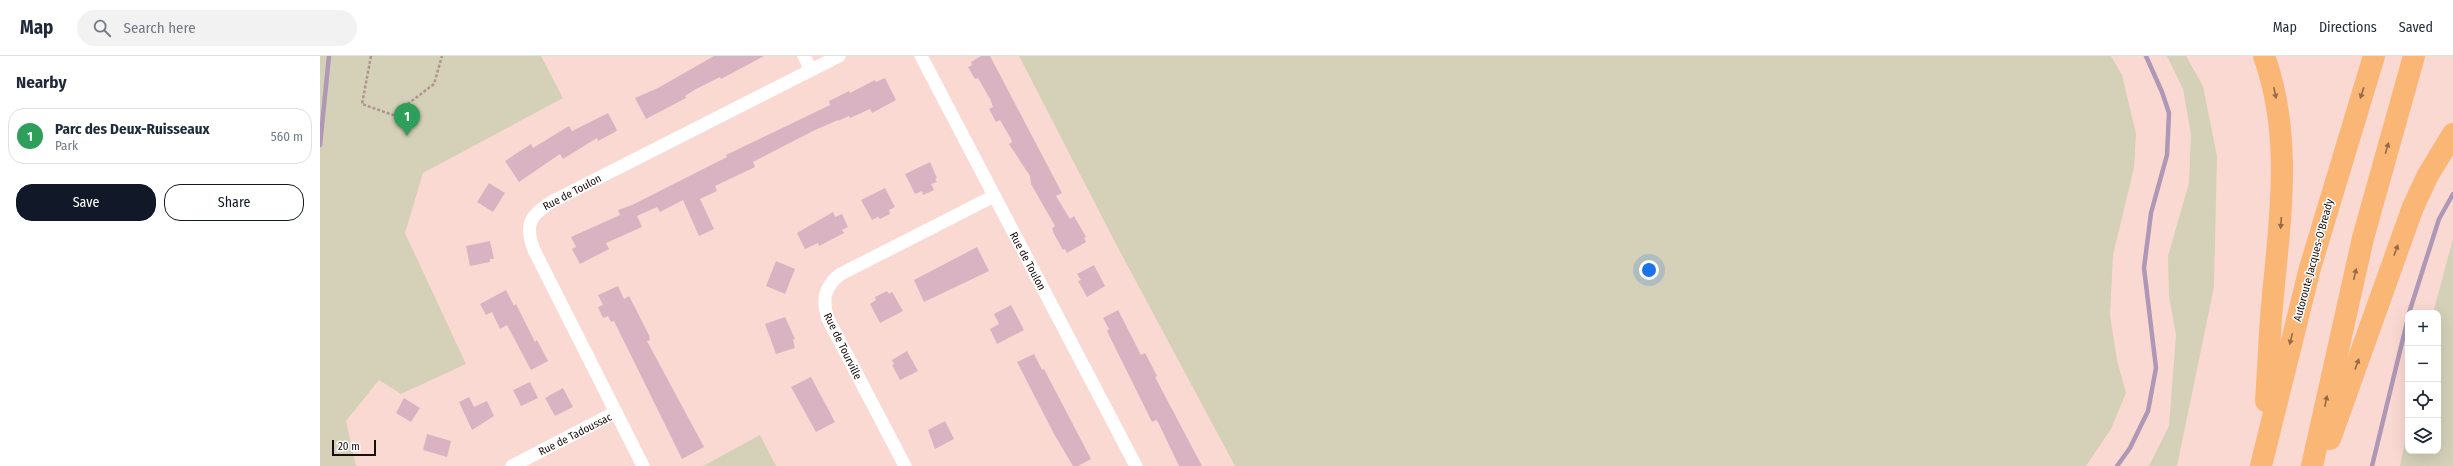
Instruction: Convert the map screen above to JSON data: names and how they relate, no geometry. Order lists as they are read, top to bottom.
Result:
{
  "streets": {
    "highway": ["Autoroute Jacques-O'Bready"],
    "street": ["Rue de Toulon", "Rue de Tourville", "Rue de Tadoussac"]
  },
  "crossings": [
    ["Rue de Toulon", "Rue de Tourville"],
    ["Rue de Toulon", "Rue de Tadoussac"]
  ],
  "scale_bar": "20 m",
  "page": {
    "header": "Map",
    "search": "Search here",
    "nav": ["Map", "Directions", "Saved"],
    "heading": "Nearby",
    "pins": "1",
    "list": [
      {
        "mark": "1",
        "name": "Parc des Deux-Ruisseaux",
        "note": "Park",
        "value": "560 m"
      }
    ],
    "buttons": ["Save", "Share"],
    "map_buttons": ["+", "−"],
    "scale": "20 m"
  }
}
